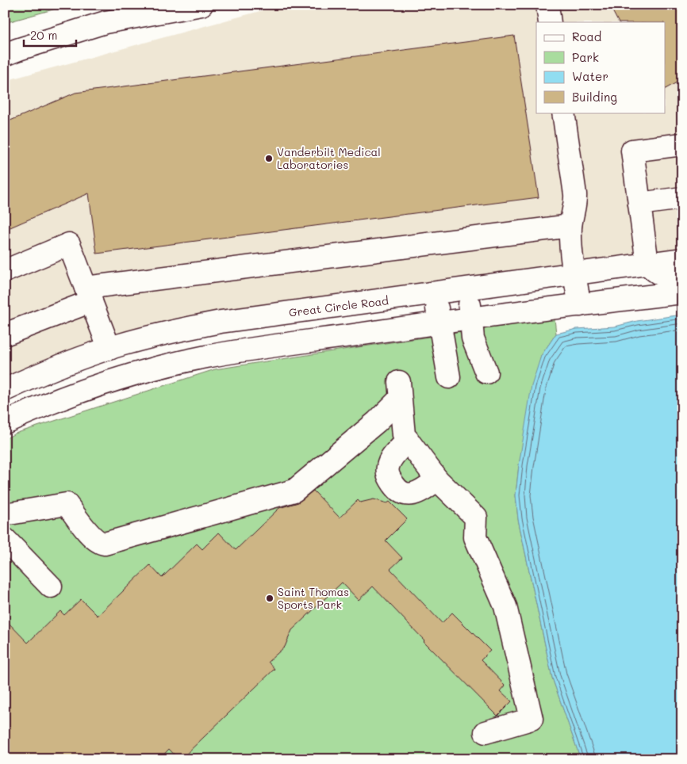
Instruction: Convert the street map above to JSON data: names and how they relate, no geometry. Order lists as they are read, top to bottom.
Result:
{
  "streets": {
    "street": ["Great Circle Road"]
  },
  "places": ["Vanderbilt Medical Laboratories", "Saint Thomas Sports Park"],
  "legend": [
    "Road",
    "Park",
    "Water",
    "Building"
  ],
  "scale_bar": "20 m"
}
